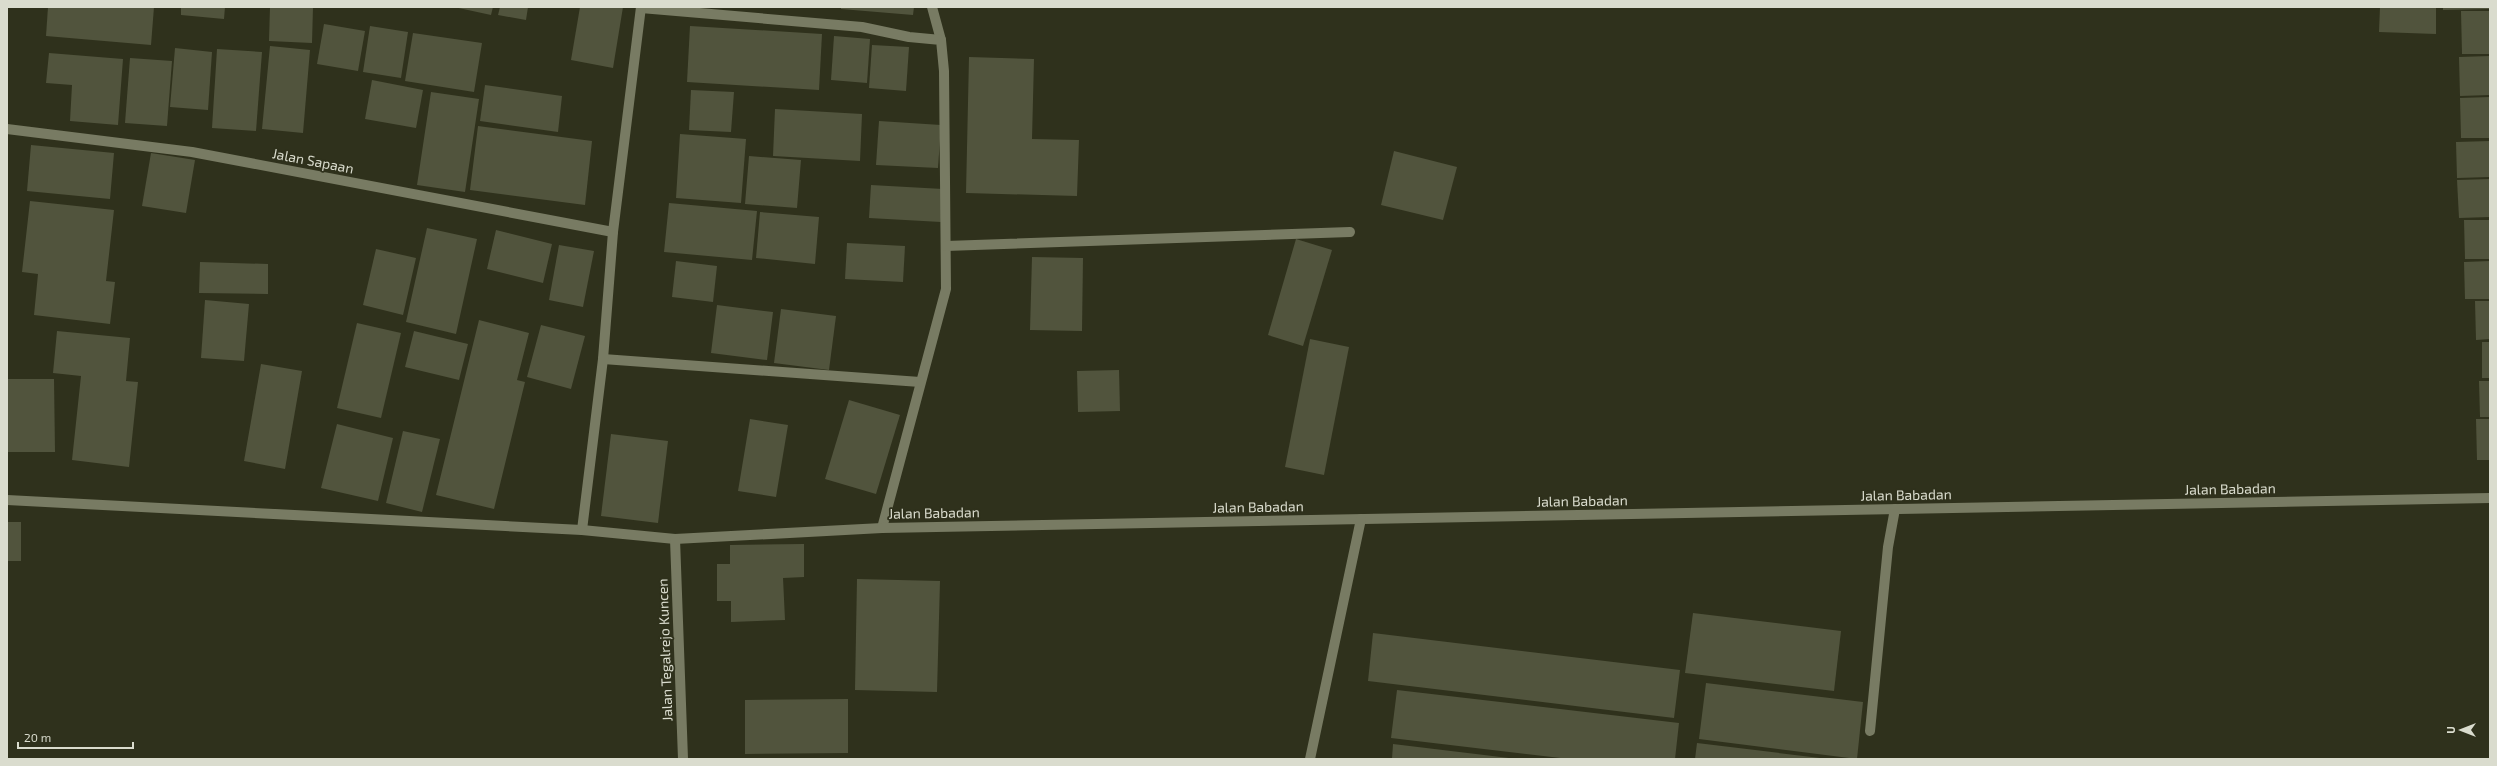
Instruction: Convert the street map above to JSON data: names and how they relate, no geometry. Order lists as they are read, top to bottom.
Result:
{
  "streets": {
    "street": ["Jalan Sapaan", "Jalan Babadan", "Jalan Tegalrejo Kuncen"]
  },
  "crossings": [
    ["Jalan Babadan", "Jalan Tegalrejo Kuncen"]
  ],
  "scale_bar": "20 m",
  "north": "left"
}
